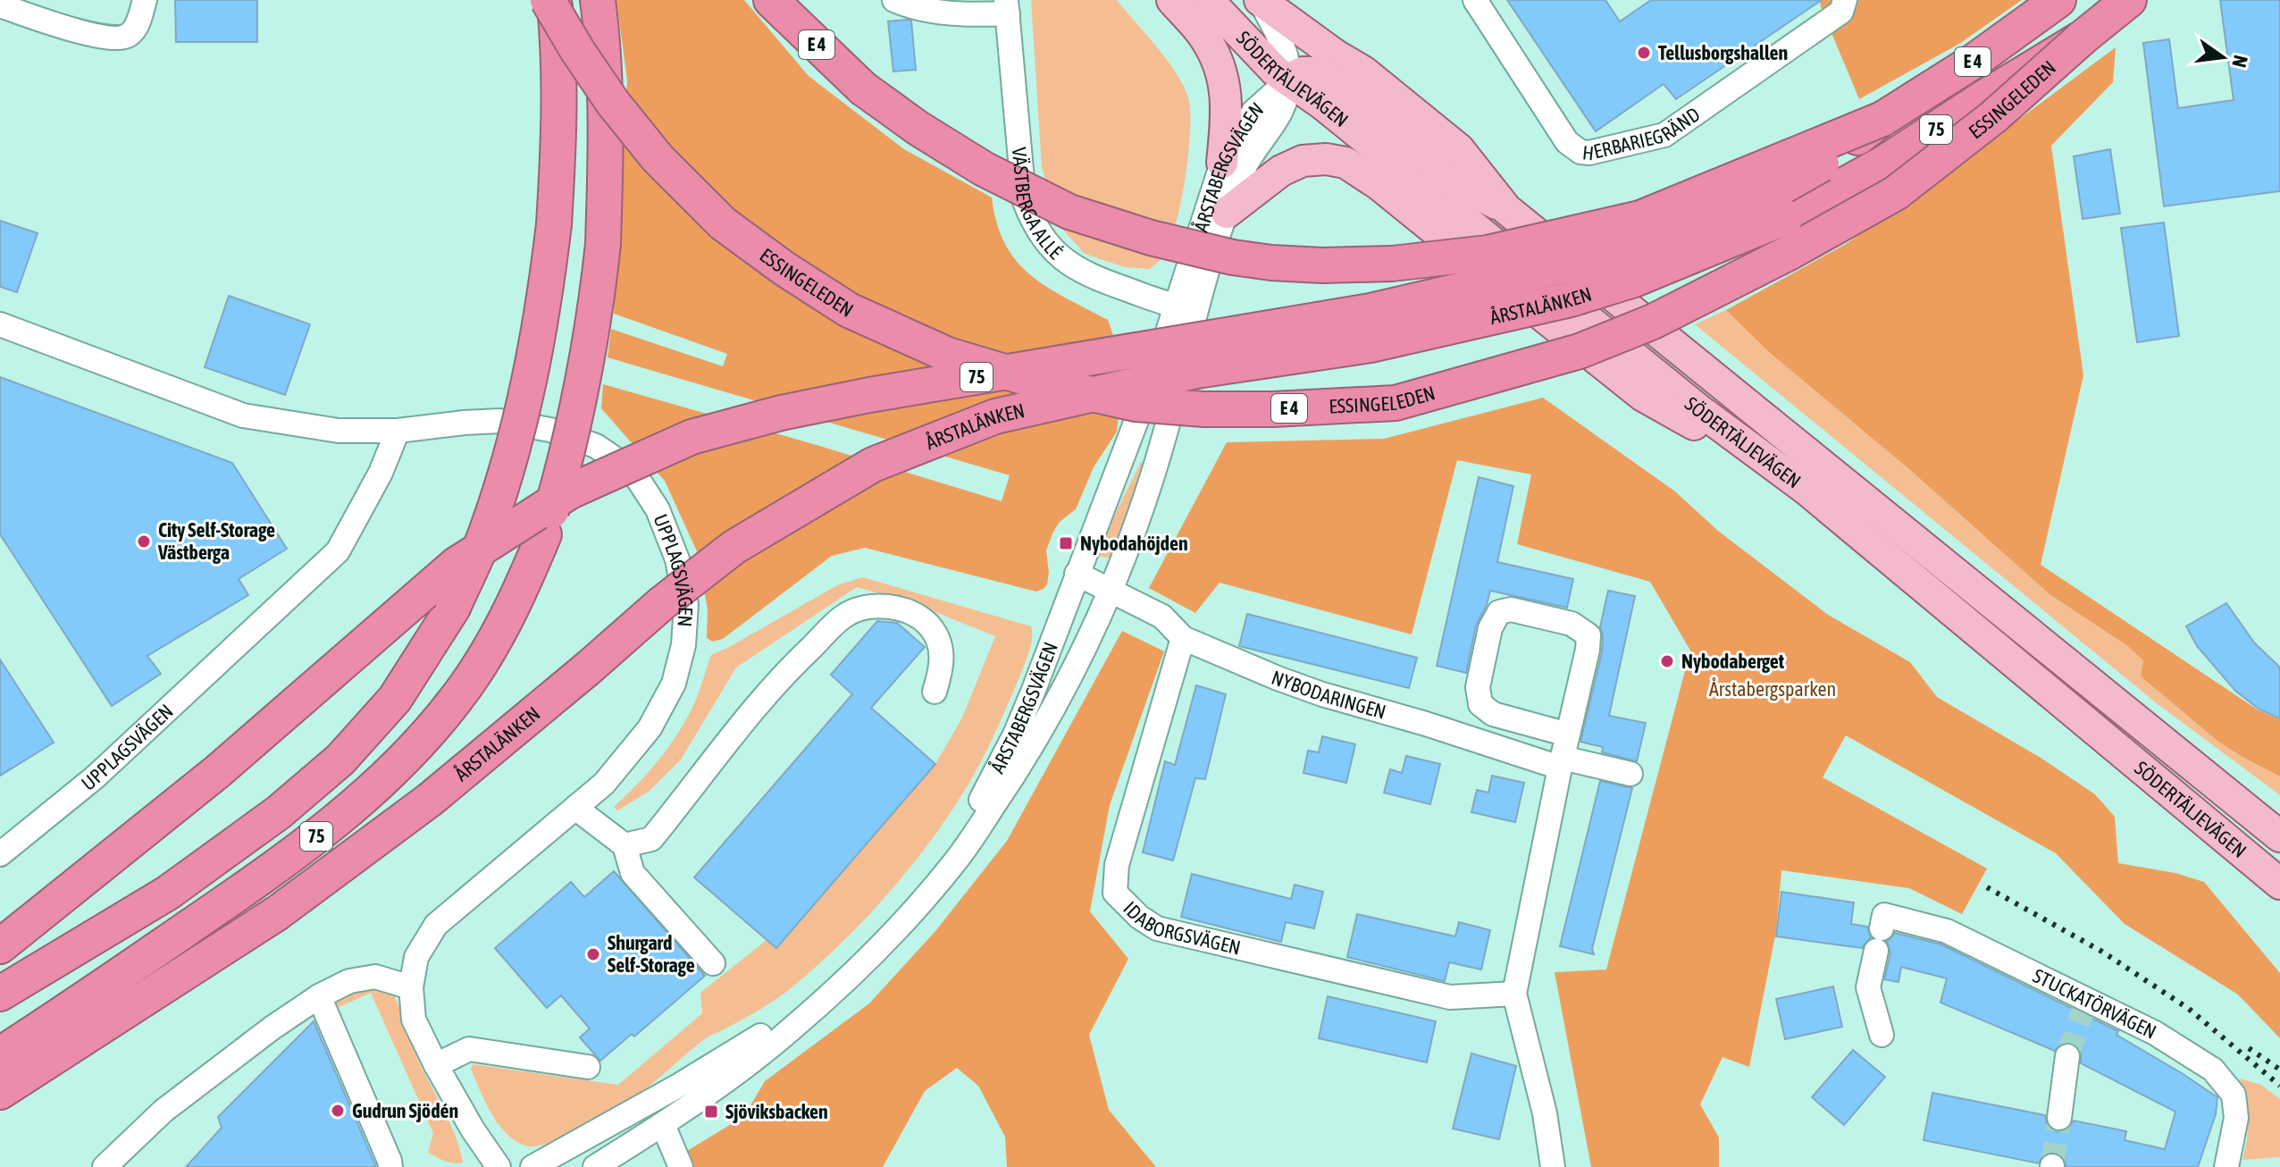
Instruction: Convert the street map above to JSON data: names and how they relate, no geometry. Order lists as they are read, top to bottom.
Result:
{
  "streets": {
    "highway": [
      "E 4",
      "ESSINGELEDEN",
      "75",
      "ÅRSTALÄNKEN"
    ],
    "main road": ["SÖDERTÄLJEVÄGEN"],
    "street": [
      "HERBARIEGRÄND",
      "ÅRSTABERGSVÄGEN",
      "VÄSTBERGA ALLÉ",
      "UPPLAGSVÄGEN",
      "NYBODARINGEN",
      "IDABORGSVÄGEN",
      "STUCKATÖRVÄGEN"
    ]
  },
  "crossings": [
    ["E 4", "ÅRSTALÄNKEN"],
    ["SÖDERTÄLJEVÄGEN", "ÅRSTABERGSVÄGEN"],
    ["ESSINGELEDEN", "ÅRSTALÄNKEN"],
    ["ÅRSTABERGSVÄGEN", "VÄSTBERGA ALLÉ"],
    ["ÅRSTABERGSVÄGEN", "NYBODARINGEN"],
    ["NYBODARINGEN", "IDABORGSVÄGEN"]
  ],
  "parks": ["Årstabergsparken"],
  "places": {
    "other": [
      "Tellusborgshallen",
      "City Self-Storage Västberga",
      "Nybodaberget",
      "Shurgard Self-Storage",
      "Gudrun Sjödén"
    ],
    "transit": ["Nybodahöjden", "Sjöviksbacken"]
  },
  "north": "right"
}
